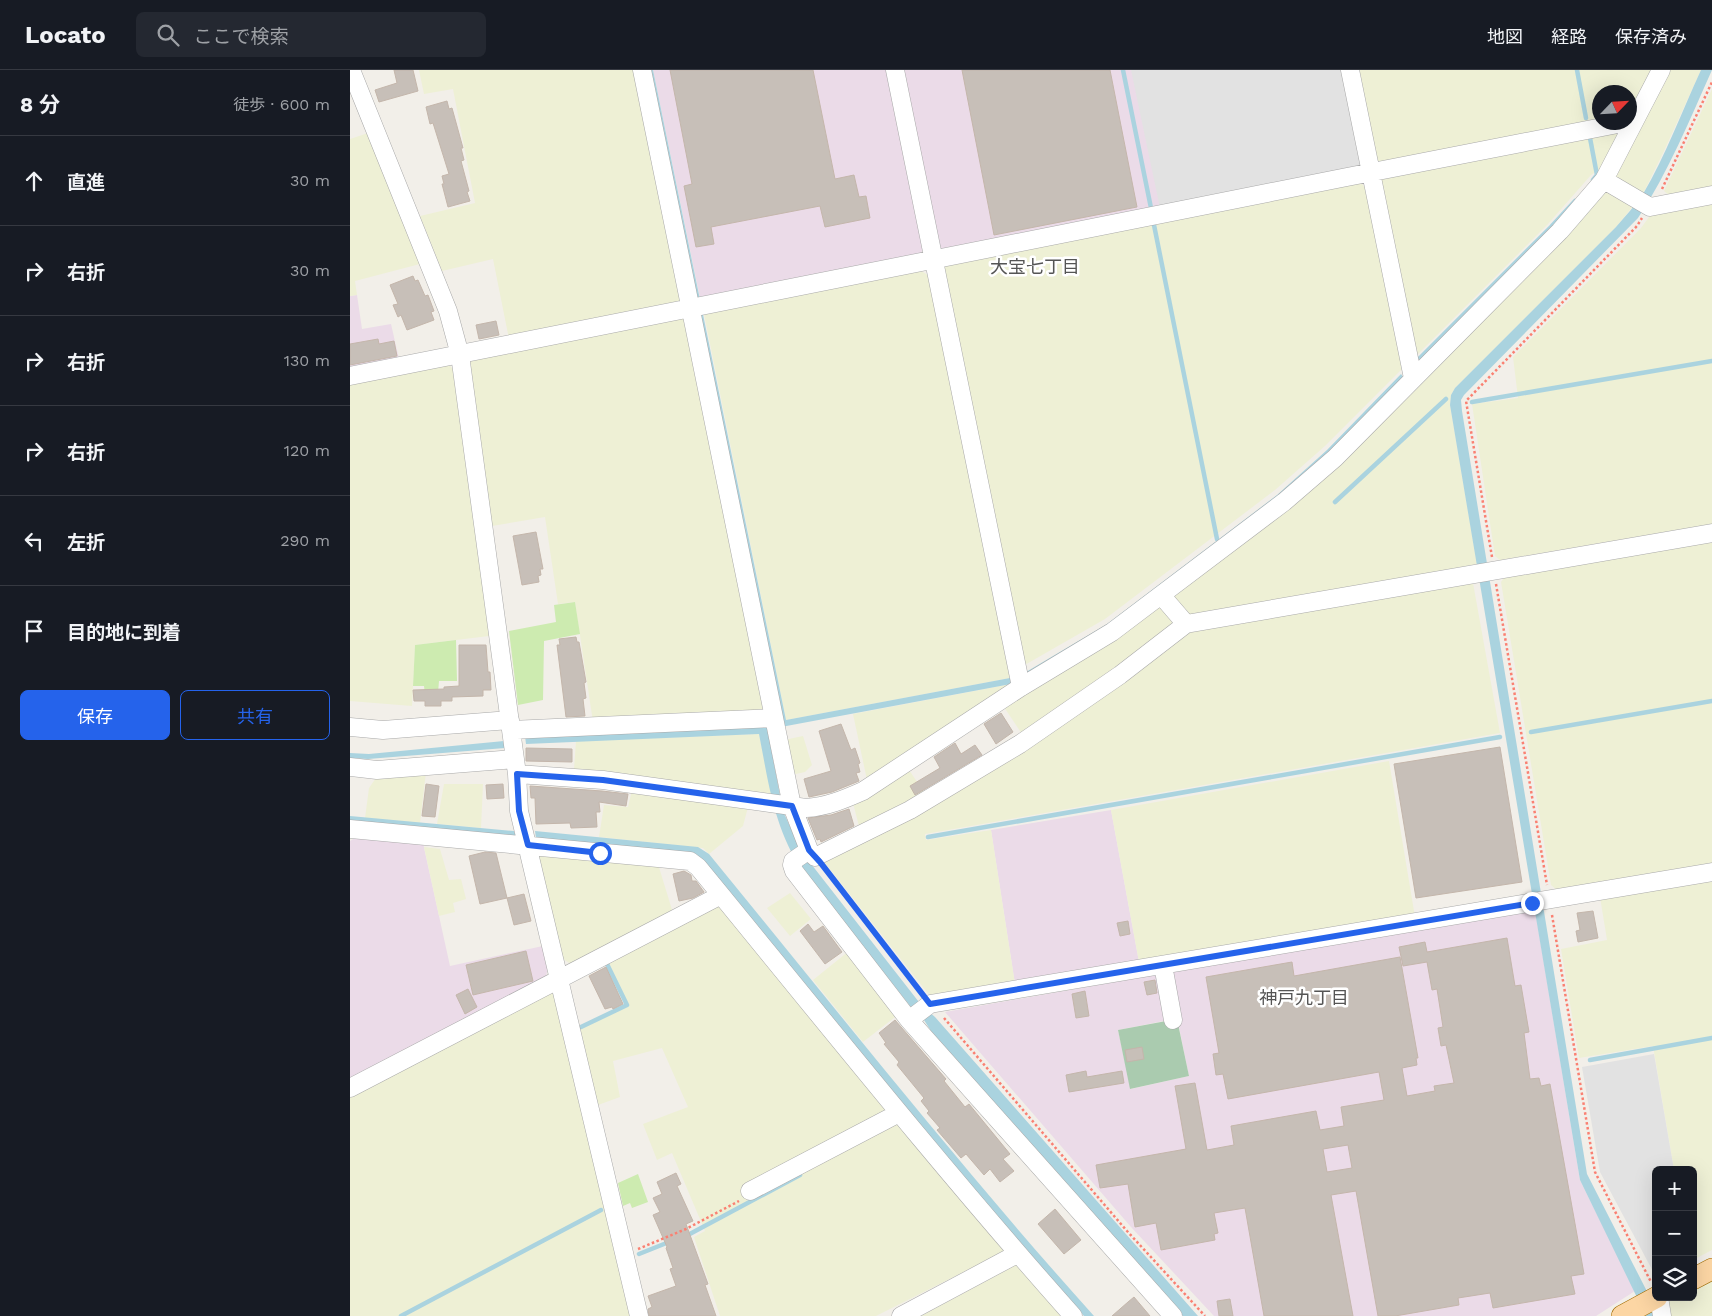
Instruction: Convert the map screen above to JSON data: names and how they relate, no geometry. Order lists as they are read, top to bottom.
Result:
{
  "districts": ["大宝七丁目", "神戸九丁目"],
  "north": "top right",
  "page": {
    "header": "Locato",
    "search": "ここで検索",
    "nav": ["地図", "経路", "保存済み"],
    "heading": ["8 分", "徒歩 · 600 m"],
    "list": [
      ["直進", "30 m"],
      ["右折", "30 m"],
      ["右折", "130 m"],
      ["右折", "120 m"],
      ["左折", "290 m"],
      "目的地に到着"
    ],
    "buttons": ["保存", "共有"],
    "map_buttons": ["+", "−"]
  }
}
